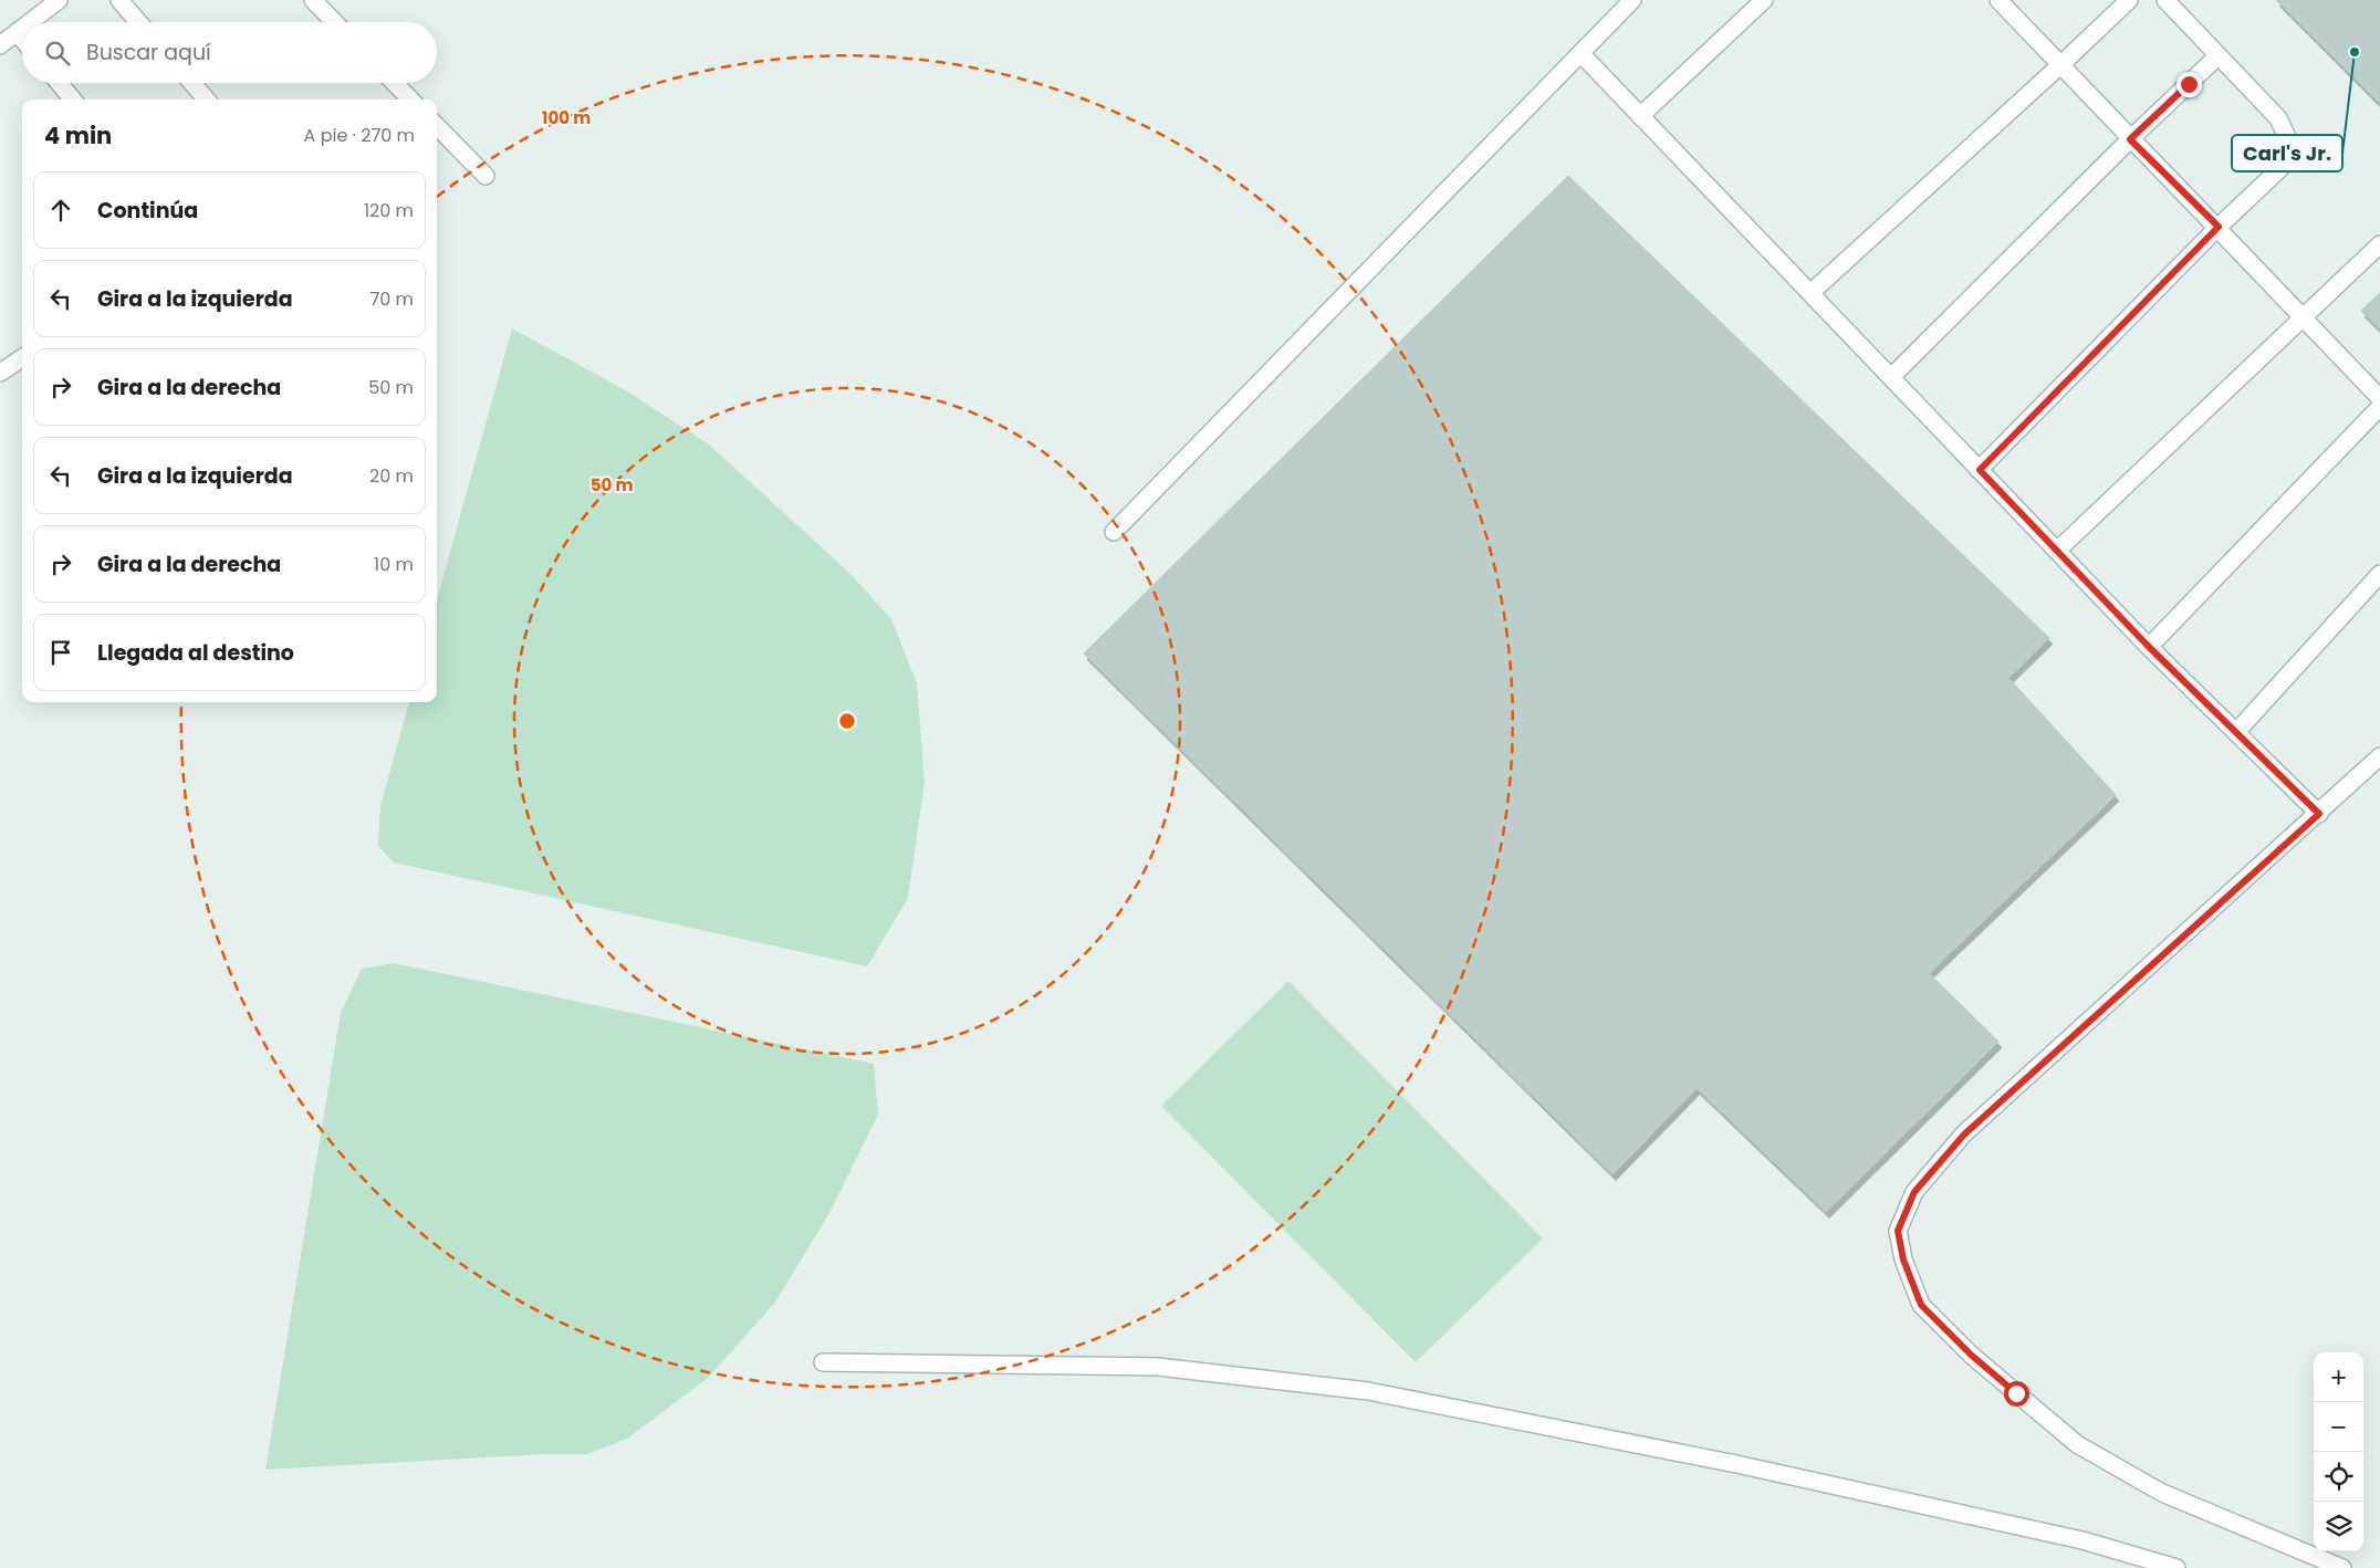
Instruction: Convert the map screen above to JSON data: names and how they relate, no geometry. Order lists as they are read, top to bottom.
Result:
{
  "places": ["Carl's Jr."],
  "page": {
    "search": "Buscar aquí",
    "heading": ["4 min", "A pie · 270 m"],
    "list": [
      ["Continúa", "120 m"],
      ["Gira a la izquierda", "70 m"],
      ["Gira a la derecha", "50 m"],
      ["Gira a la izquierda", "20 m"],
      ["Gira a la derecha", "10 m"],
      "Llegada al destino"
    ],
    "map_buttons": ["+", "−"]
  },
  "rings": ["100 m", "50 m"]
}
